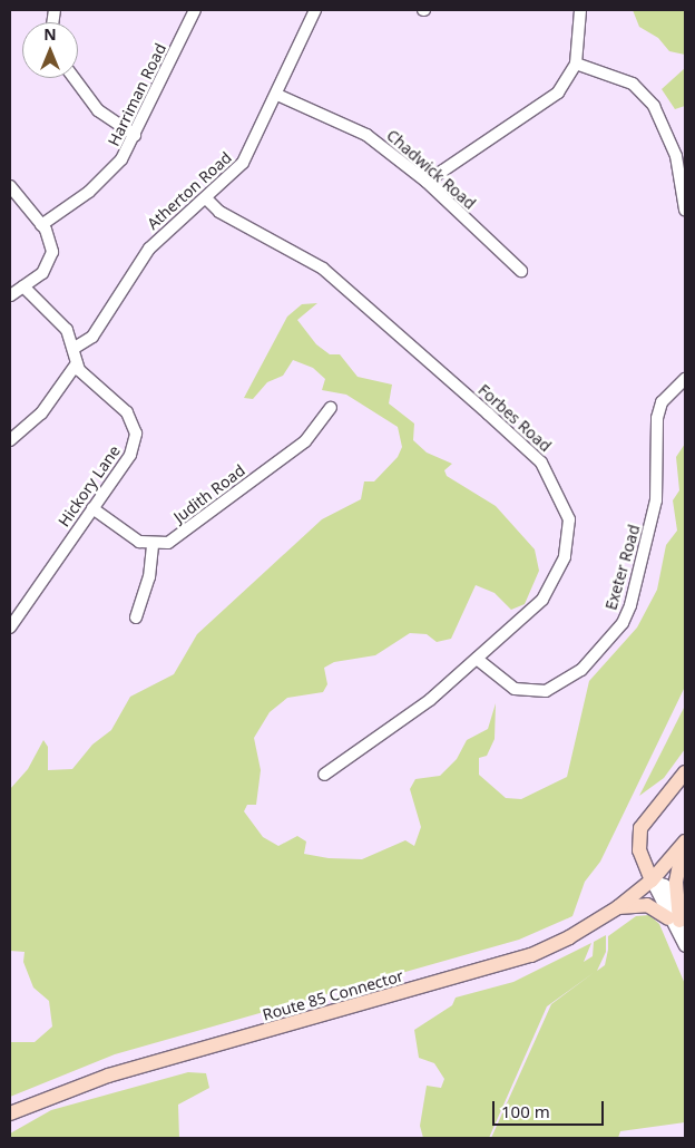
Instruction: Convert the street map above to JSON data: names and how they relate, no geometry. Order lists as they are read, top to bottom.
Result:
{
  "streets": {
    "main road": ["Route 85 Connector"],
    "street": [
      "Harriman Road",
      "Chadwick Road",
      "Atherton Road",
      "Forbes Road",
      "Hickory Lane",
      "Judith Road",
      "Exeter Road"
    ]
  },
  "crossings": [
    ["Chadwick Road", "Atherton Road"],
    ["Atherton Road", "Forbes Road"],
    ["Forbes Road", "Exeter Road"]
  ],
  "scale_bar": "100 m",
  "north": "top"
}
